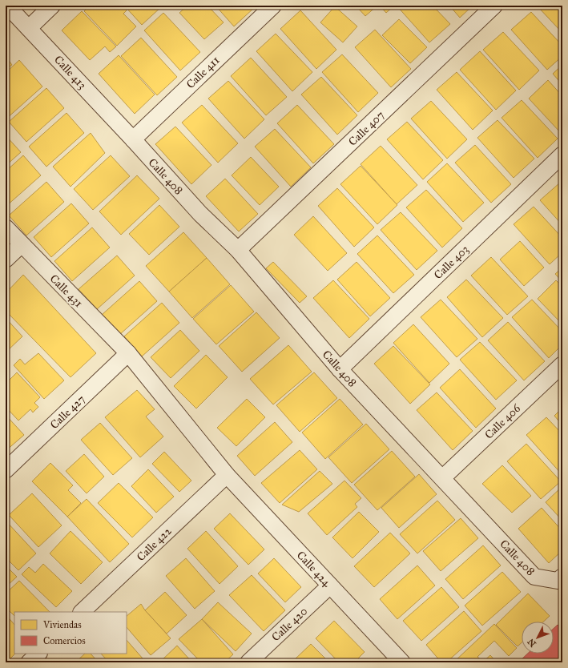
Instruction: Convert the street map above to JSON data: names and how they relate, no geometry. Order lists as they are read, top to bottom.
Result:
{
  "streets": {
    "street": [
      "Calle 413",
      "Calle 411",
      "Calle 407",
      "Calle 408",
      "Calle 403",
      "Calle 431",
      "Calle 427",
      "Calle 406",
      "Calle 422",
      "Calle 424",
      "Calle 420"
    ]
  },
  "crossings": [
    ["Calle 413", "Calle 411"],
    ["Calle 413", "Calle 408"],
    ["Calle 411", "Calle 408"],
    ["Calle 407", "Calle 408"],
    ["Calle 408", "Calle 403"],
    ["Calle 408", "Calle 406"],
    ["Calle 431", "Calle 427"],
    ["Calle 431", "Calle 422"],
    ["Calle 431", "Calle 424"],
    ["Calle 422", "Calle 424"],
    ["Calle 424", "Calle 420"]
  ],
  "legend": ["Viviendas", "Comercios"],
  "north": "bottom left"
}
